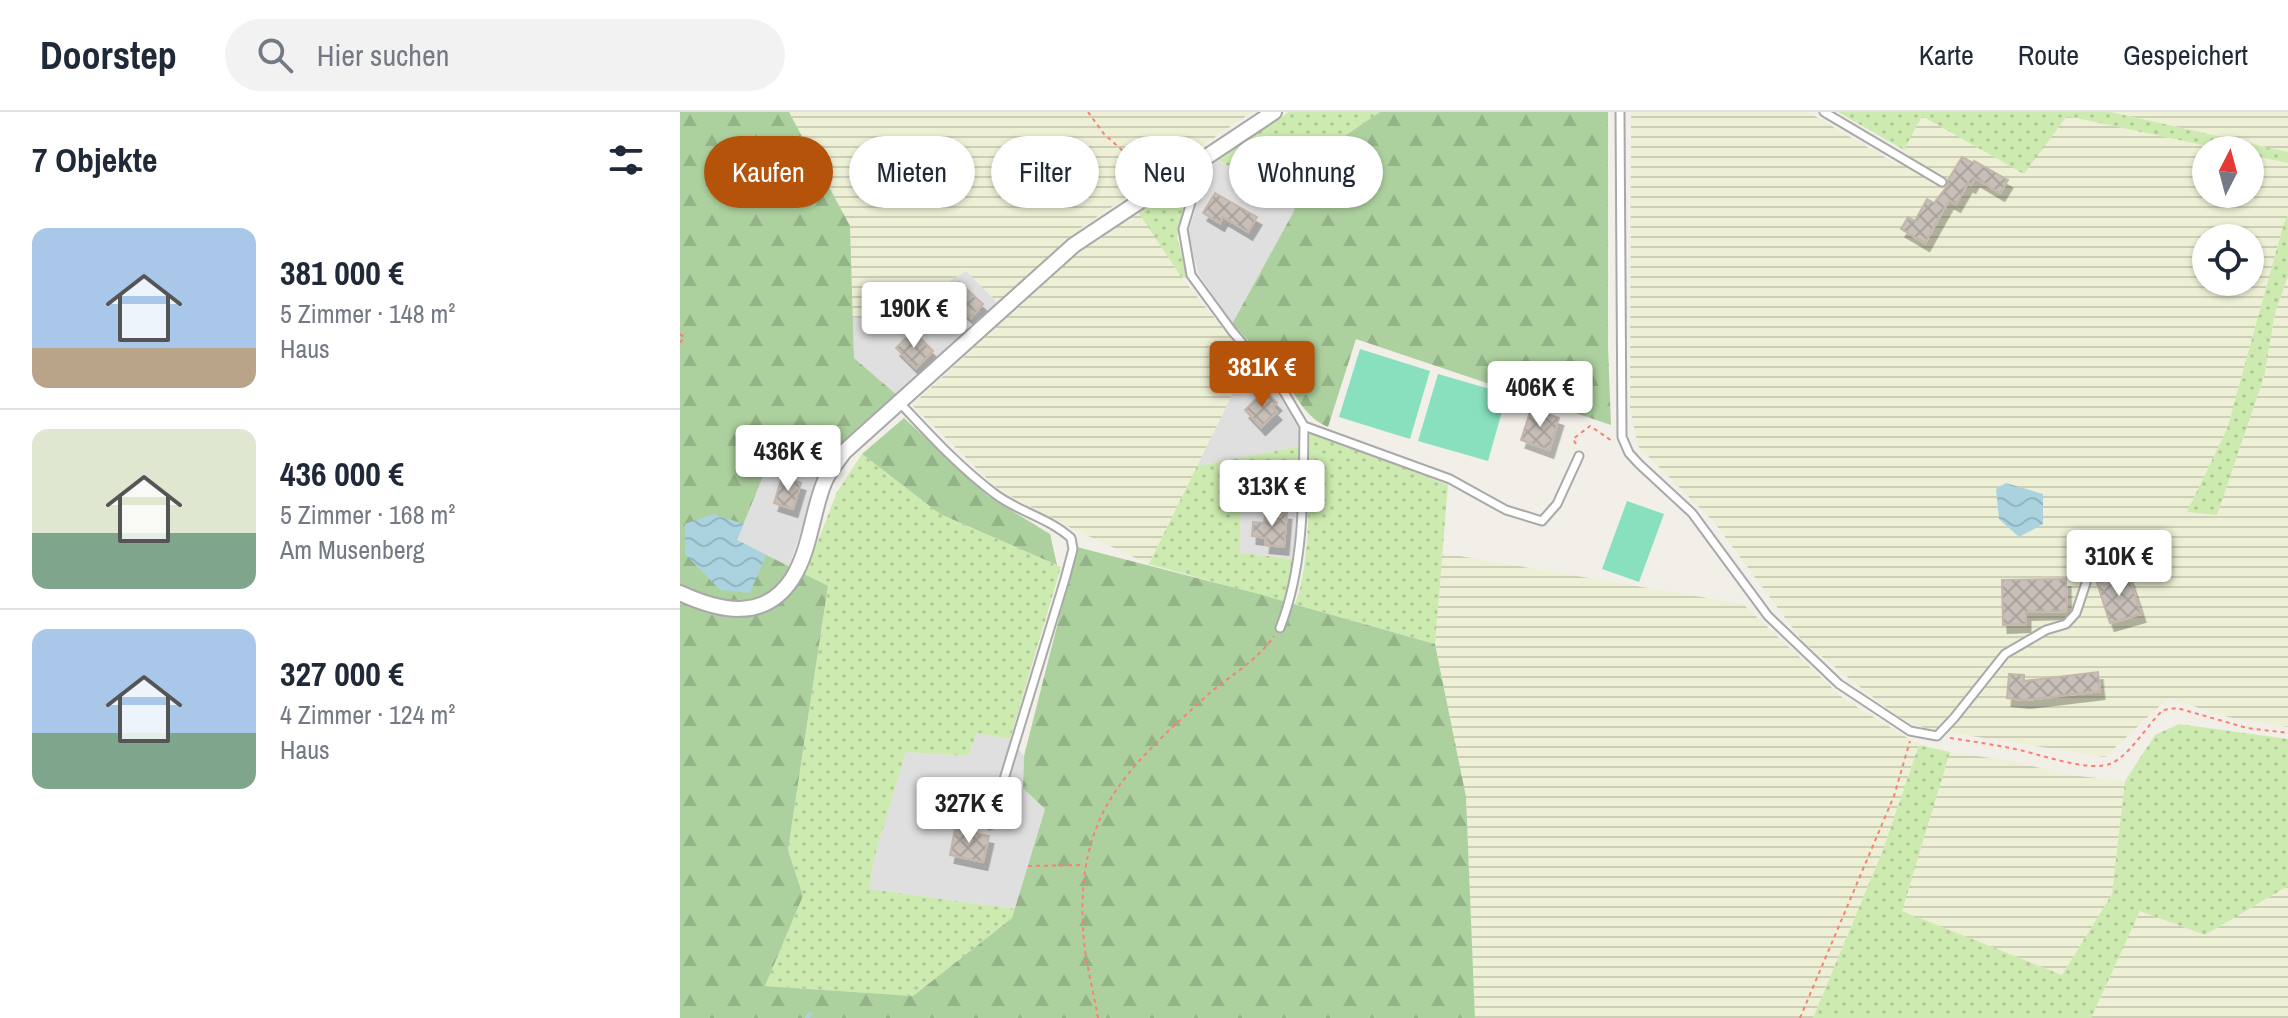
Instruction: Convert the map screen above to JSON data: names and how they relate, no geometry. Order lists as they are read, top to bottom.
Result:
{
  "north": "top",
  "page": {
    "header": "Doorstep",
    "search": "Hier suchen",
    "nav": ["Karte", "Route", "Gespeichert"],
    "heading": "7 Objekte",
    "chip": [
      "Kaufen",
      "Mieten",
      "Filter",
      "Neu",
      "Wohnung"
    ],
    "list": [
      {
        "name": "381 000 €",
        "note": "5 Zimmer · 148 m² · Haus"
      },
      {
        "name": "436 000 €",
        "note": "5 Zimmer · 168 m² · Am Musenberg"
      },
      {
        "name": "327 000 €",
        "note": "4 Zimmer · 124 m² · Haus"
      }
    ],
    "price": [
      "190K €",
      "381K €",
      "406K €",
      "436K €",
      "313K €",
      "310K €",
      "327K €"
    ]
  }
}
